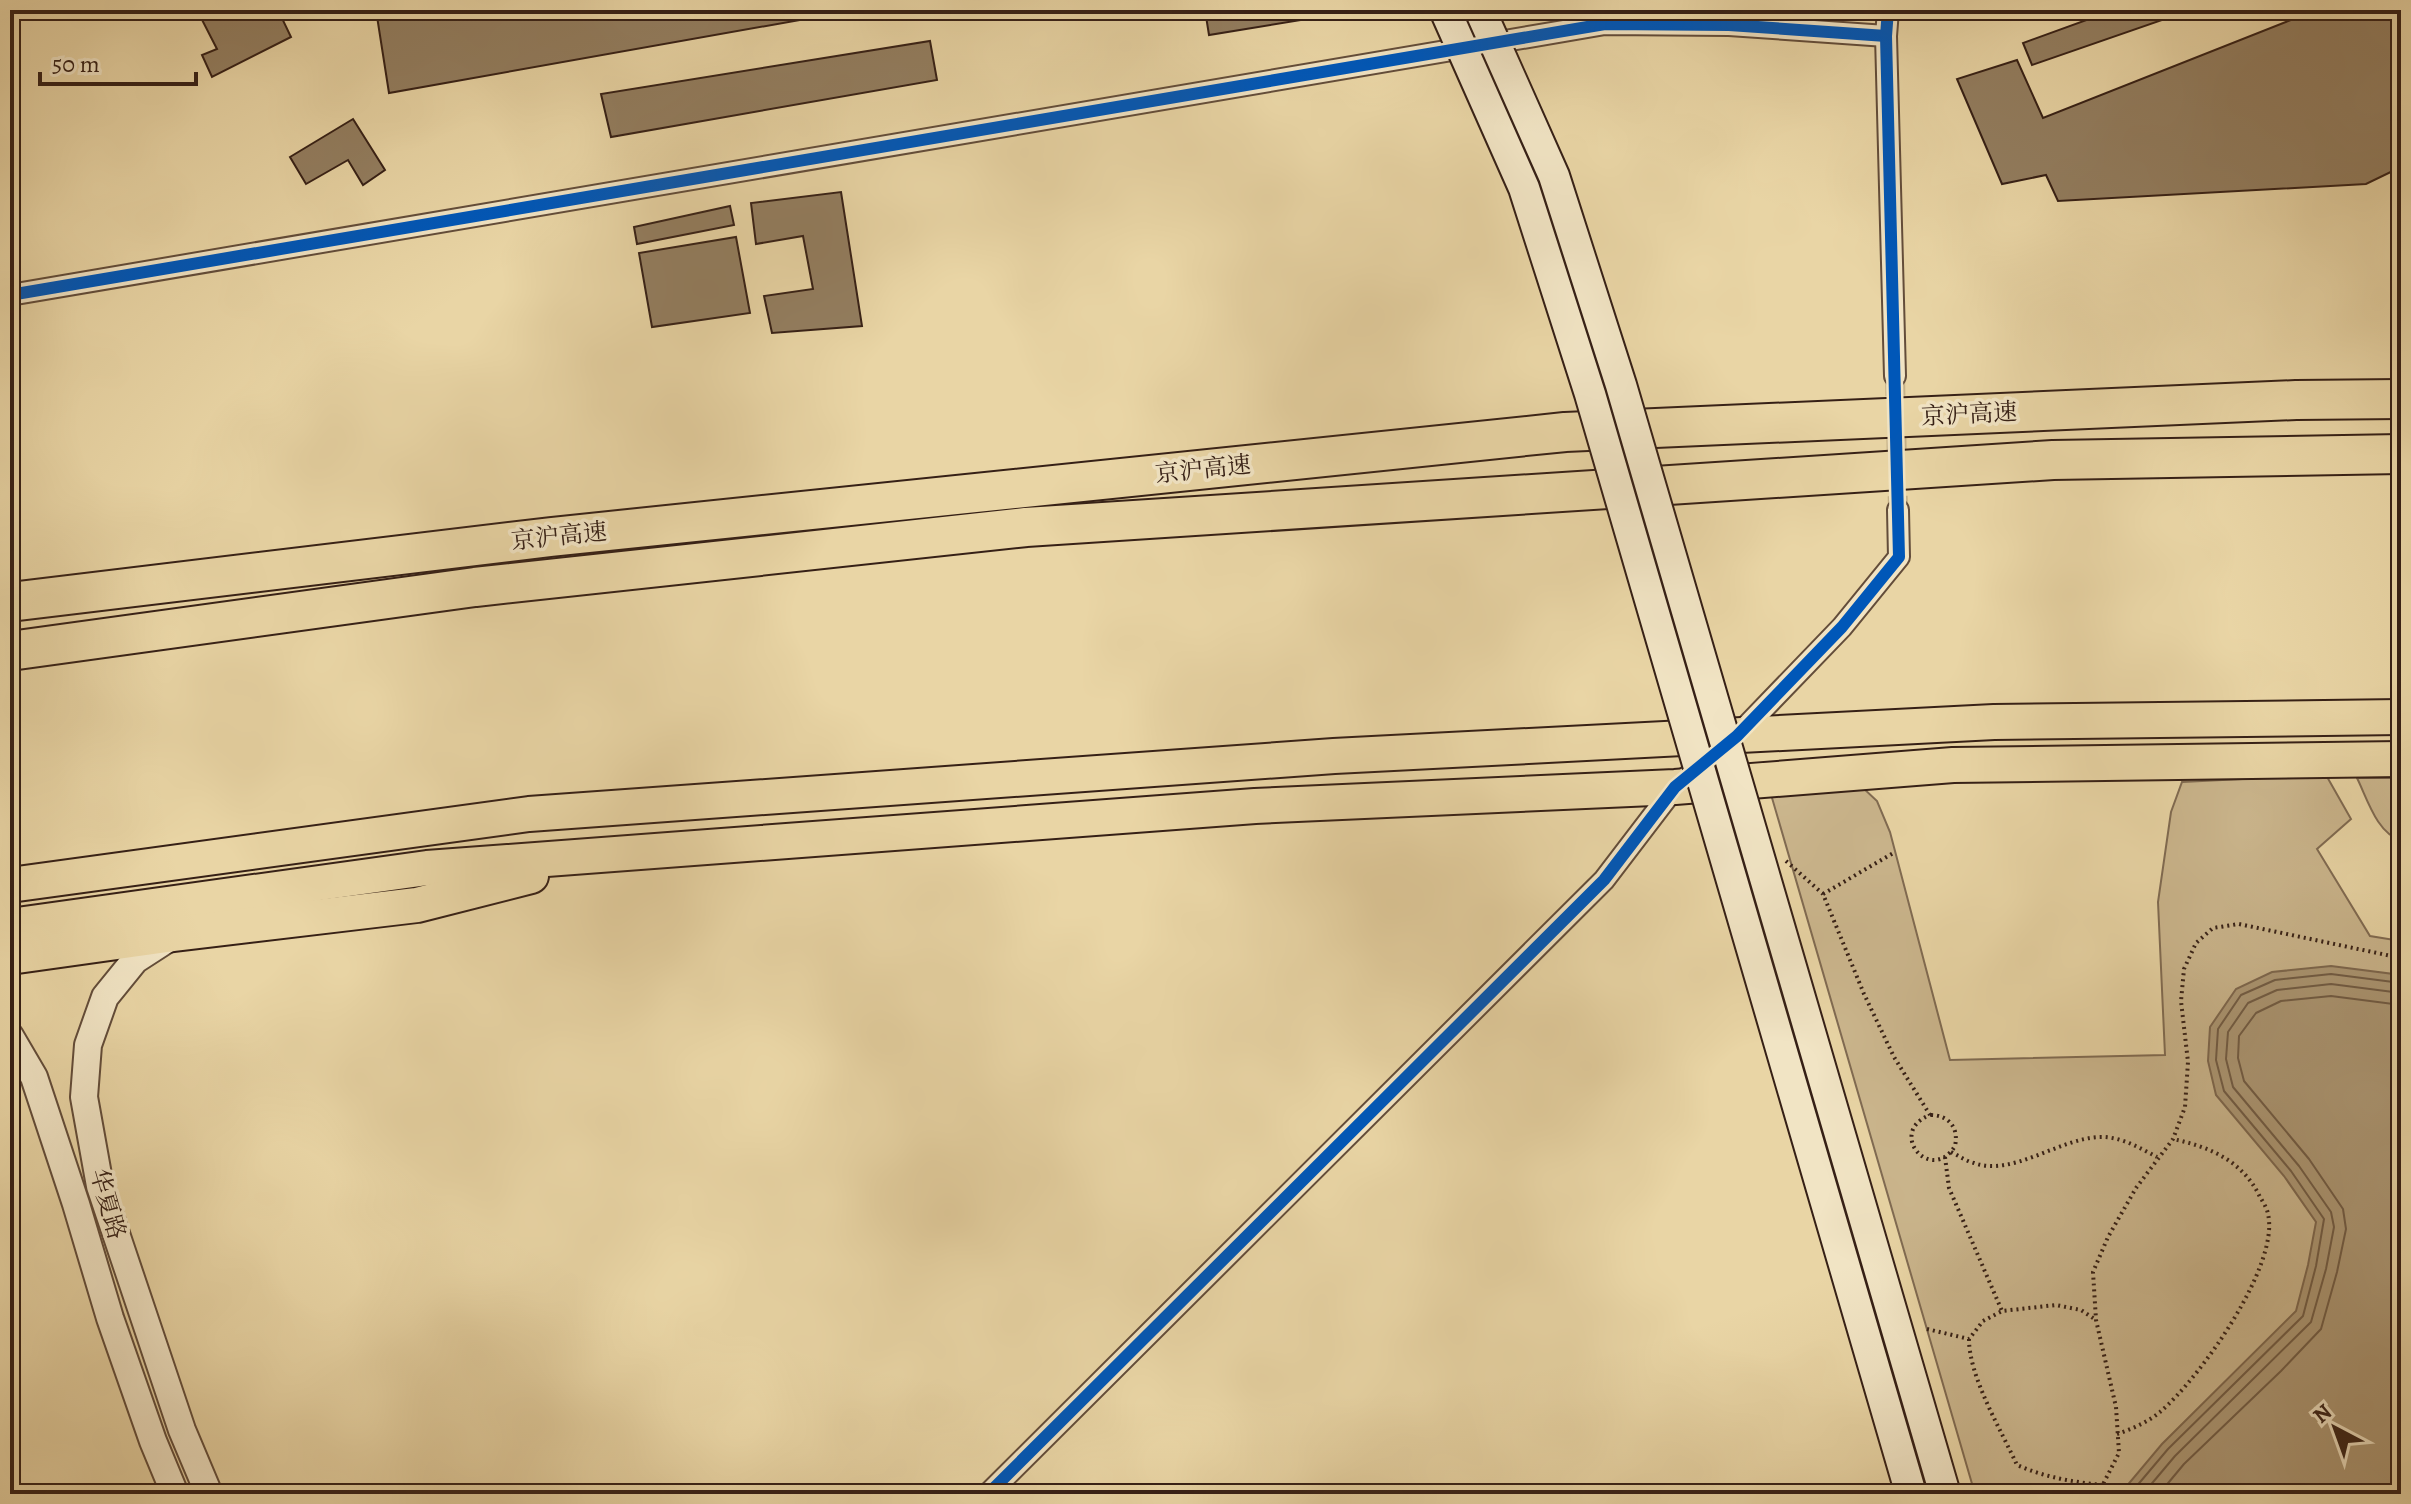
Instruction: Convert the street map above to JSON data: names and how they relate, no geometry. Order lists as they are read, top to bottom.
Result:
{
  "streets": {
    "highway": ["京沪高速"],
    "street": ["华夏路"]
  },
  "scale_bar": "50 m",
  "north": "top left"
}
